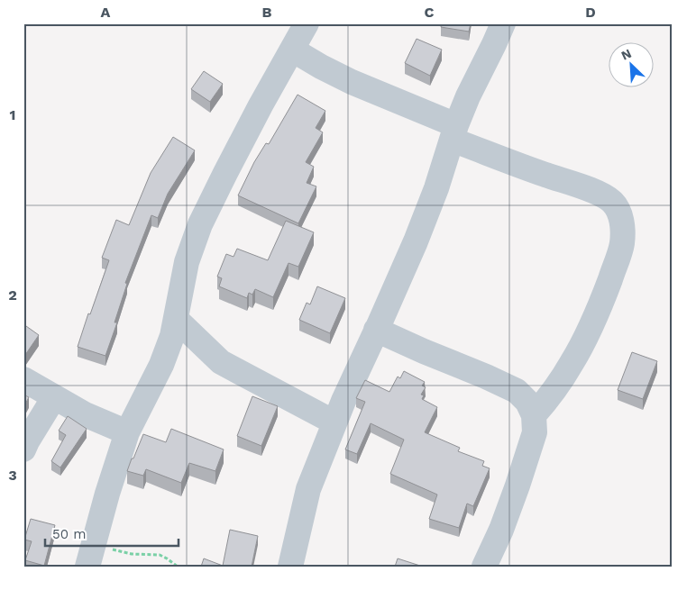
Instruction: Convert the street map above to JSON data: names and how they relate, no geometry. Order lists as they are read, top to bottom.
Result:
{
  "scale_bar": "50 m",
  "north": "top left",
  "grid": {
    "columns": [
      "A",
      "B",
      "C",
      "D"
    ],
    "rows": ["1", "2", "3"]
  }
}
